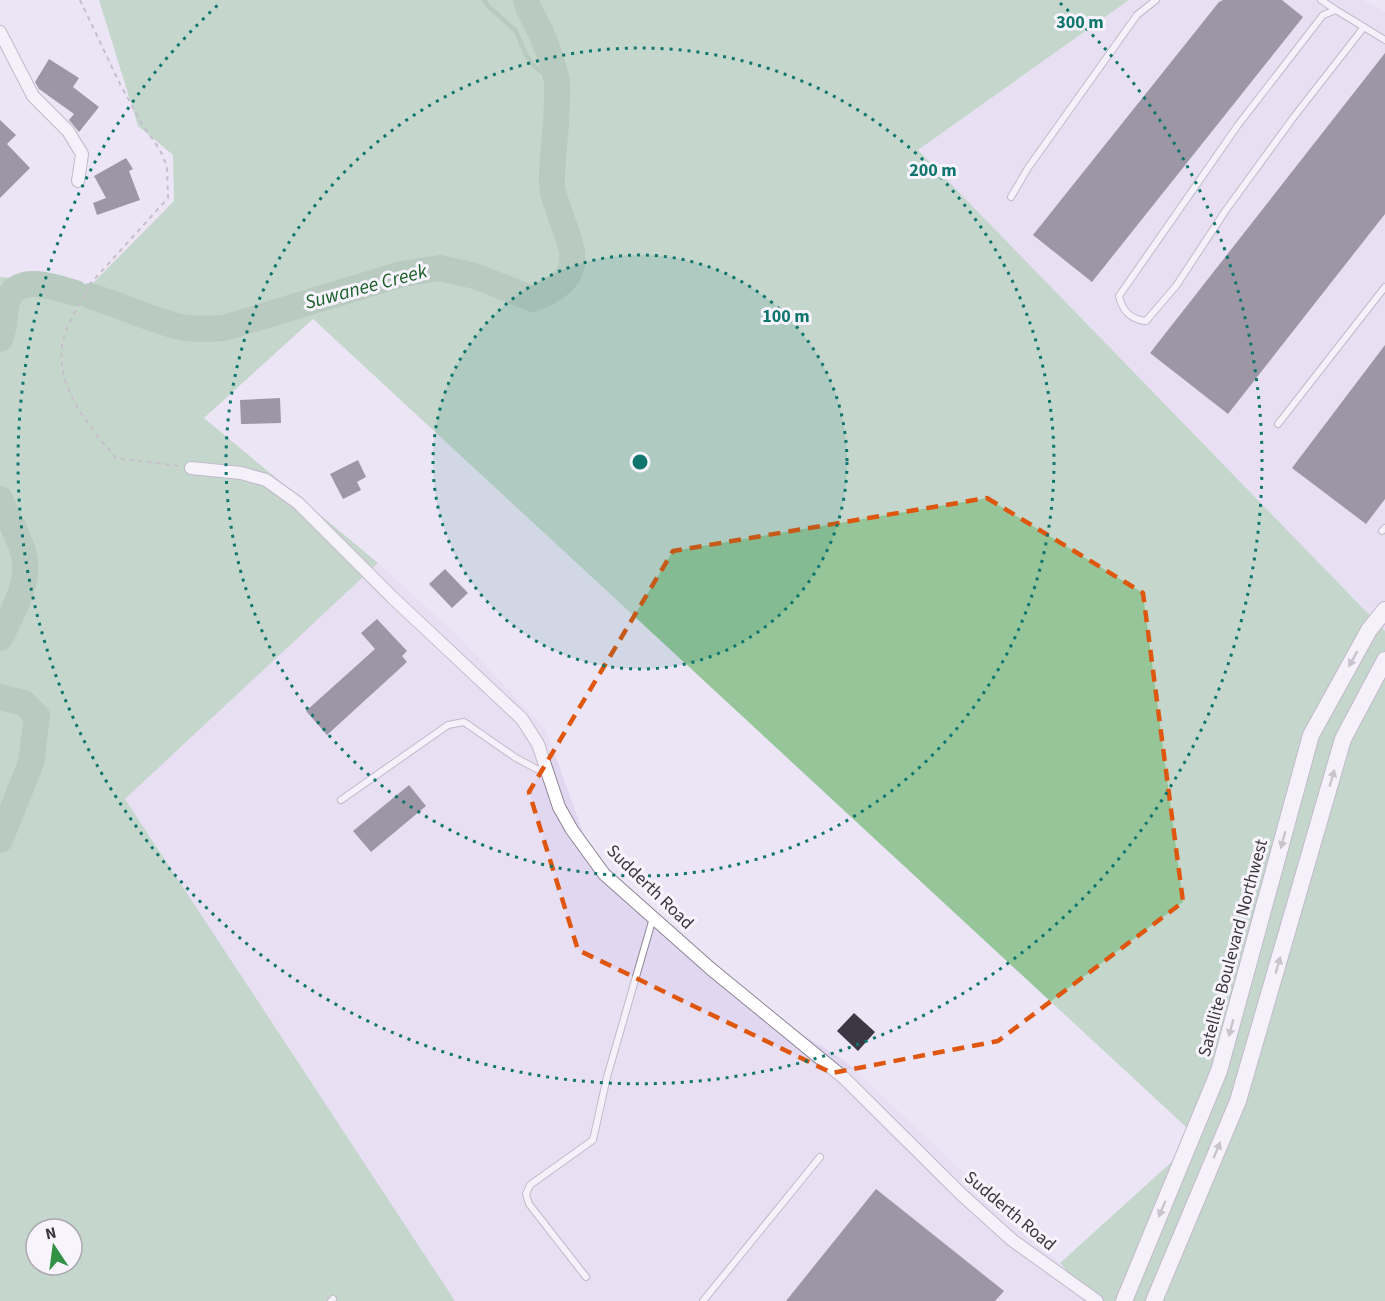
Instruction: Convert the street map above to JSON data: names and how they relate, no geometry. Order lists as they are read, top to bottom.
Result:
{
  "streets": {
    "main road": ["Satellite Boulevard Northwest"],
    "street": ["Sudderth Road"]
  },
  "water": ["Suwanee Creek"],
  "north": "top",
  "rings": ["300 m", "200 m", "100 m"]
}
